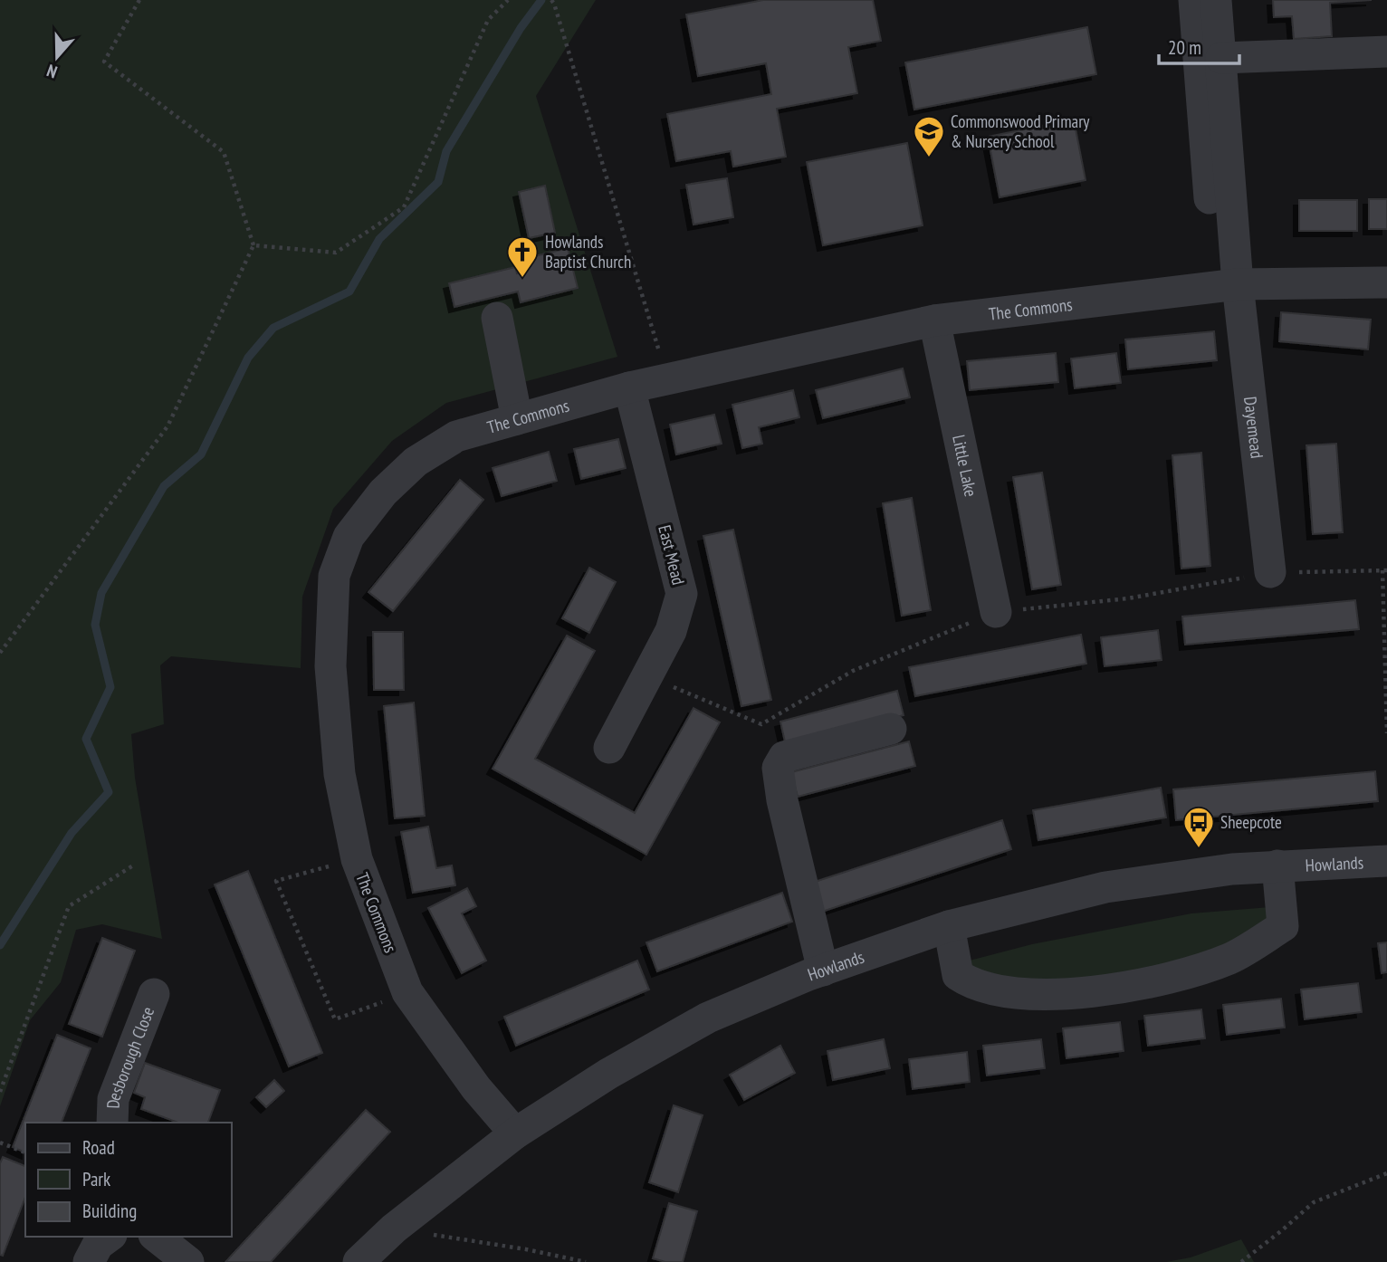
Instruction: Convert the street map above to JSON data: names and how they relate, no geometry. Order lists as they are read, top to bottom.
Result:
{
  "streets": {
    "street": [
      "The Commons",
      "Dayemead",
      "Little Lake",
      "East Mead",
      "Howlands",
      "Desborough Close"
    ]
  },
  "crossings": [
    ["The Commons", "Dayemead"],
    ["The Commons", "Little Lake"],
    ["The Commons", "East Mead"],
    ["The Commons", "Howlands"]
  ],
  "places": {
    "school or university": ["Commonswood Primary & Nursery School"],
    "church": ["Howlands Baptist Church"],
    "bus stop": ["Sheepcote"]
  },
  "legend": ["Road", "Park", "Building"],
  "scale_bar": "20 m",
  "north": "bottom"
}
